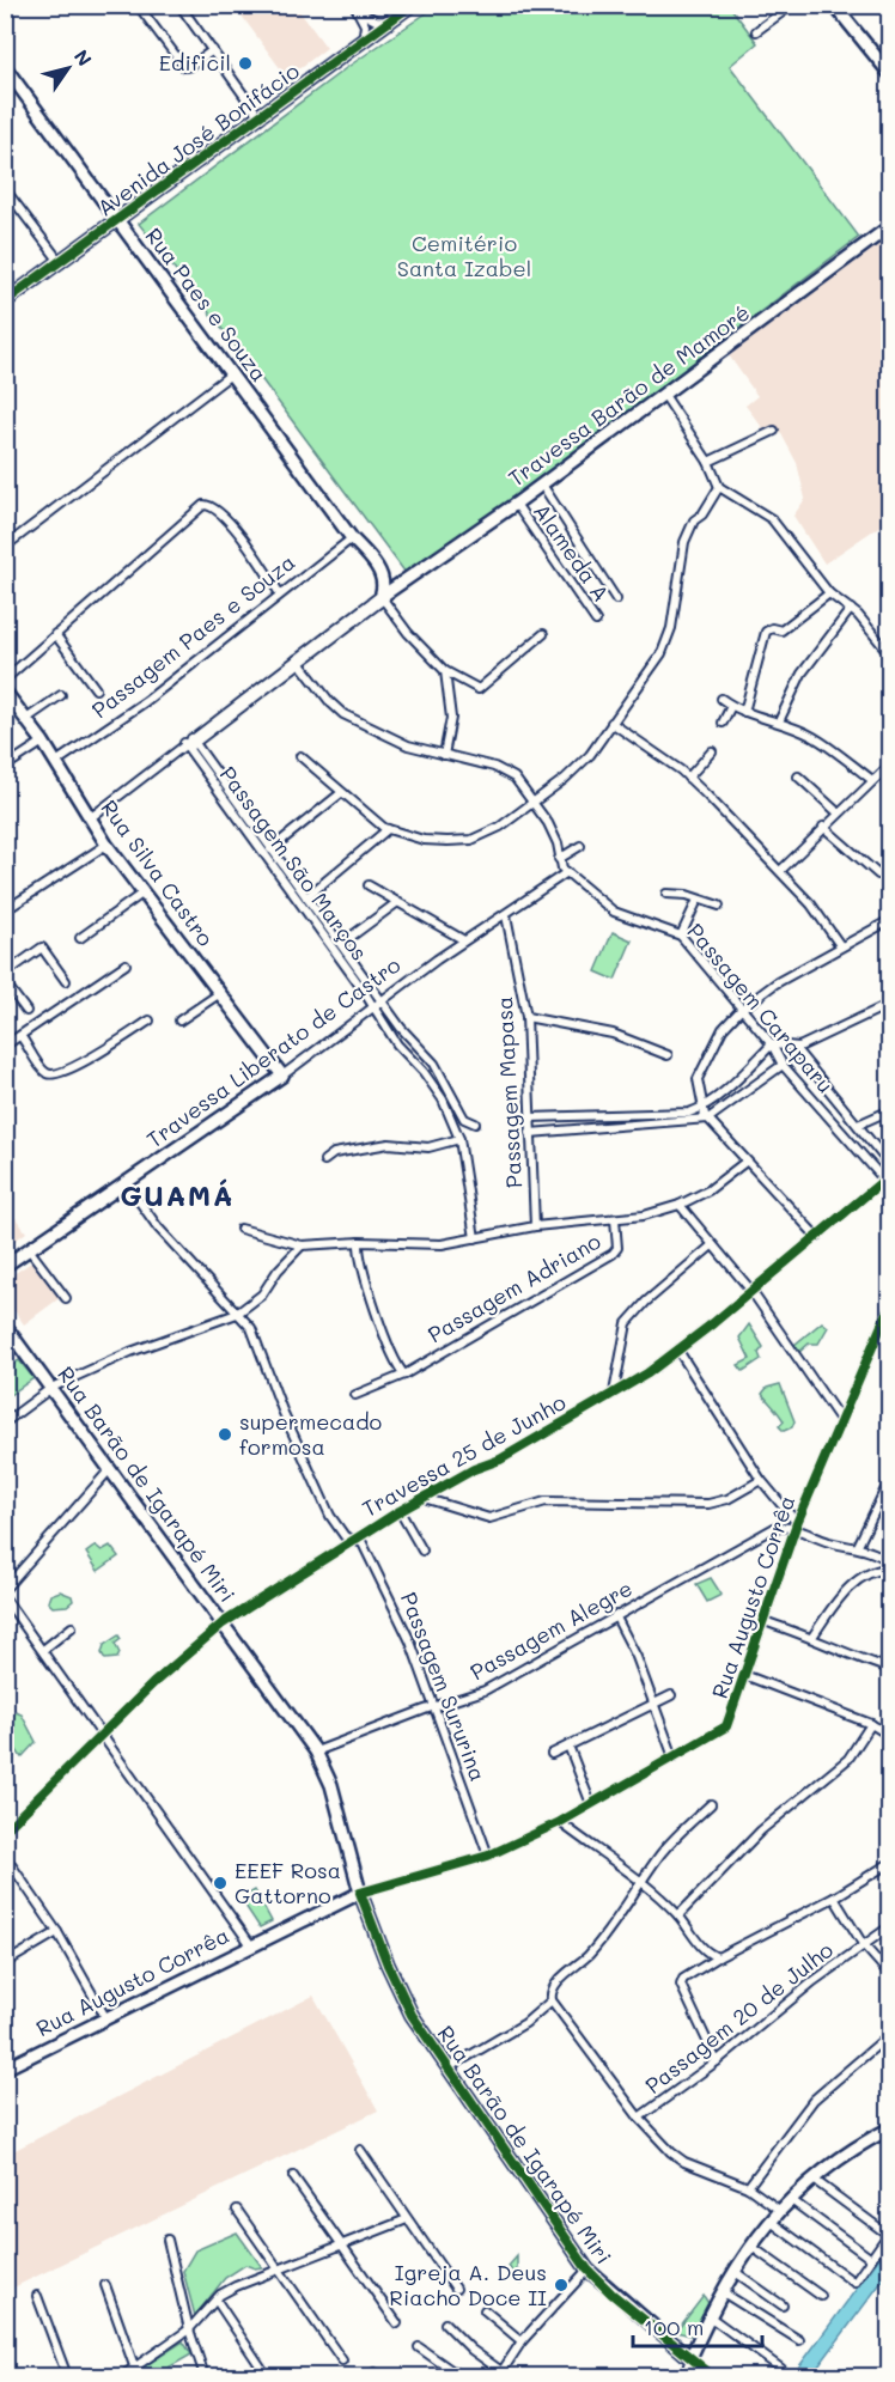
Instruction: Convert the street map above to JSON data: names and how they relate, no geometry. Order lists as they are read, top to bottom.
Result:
{
  "streets": {
    "street": [
      "Avenida José Bonifácio",
      "Rua Paes e Souza",
      "Travessa Barão de Mamoré",
      "Alameda A",
      "Passagem Paes e Souza",
      "Passagem São Marços",
      "Rua Silva Castro",
      "Passagem Caraparu",
      "Travessa Liberato de Castro",
      "Passagem Mapasa",
      "Passagem Adriano",
      "Travessa 25 de Junho",
      "Rua Barão de Igarapé Miri",
      "Rua Augusto Corrêa",
      "Passagem Alegre",
      "Passagem Sururina",
      "Passagem 20 de Julho"
    ]
  },
  "crossings": [
    ["Avenida José Bonifácio", "Rua Paes e Souza"],
    ["Rua Paes e Souza", "Travessa Barão de Mamoré"],
    ["Rua Paes e Souza", "Passagem Paes e Souza"],
    ["Travessa Barão de Mamoré", "Alameda A"],
    ["Travessa Barão de Mamoré", "Passagem São Marços"],
    ["Travessa Barão de Mamoré", "Rua Silva Castro"],
    ["Travessa Barão de Mamoré", "Passagem Caraparu"],
    ["Passagem Paes e Souza", "Rua Silva Castro"],
    ["Passagem São Marços", "Travessa Liberato de Castro"],
    ["Rua Silva Castro", "Travessa Liberato de Castro"],
    ["Passagem Caraparu", "Travessa Liberato de Castro"],
    ["Passagem Caraparu", "Travessa 25 de Junho"],
    ["Travessa Liberato de Castro", "Passagem Mapasa"],
    ["Travessa Liberato de Castro", "Passagem Sururina"],
    ["Travessa 25 de Junho", "Rua Barão de Igarapé Miri"],
    ["Travessa 25 de Junho", "Passagem Sururina"],
    ["Rua Barão de Igarapé Miri", "Rua Augusto Corrêa"],
    ["Rua Barão de Igarapé Miri", "Passagem Alegre"],
    ["Rua Augusto Corrêa", "Passagem Alegre"],
    ["Rua Augusto Corrêa", "Passagem Sururina"],
    ["Passagem Alegre", "Passagem Sururina"]
  ],
  "districts": ["GUAMÁ"],
  "parks": ["Cemitério Santa Izabel"],
  "places": [
    "Edificil",
    "supermecado formosa",
    "EEEF Rosa Gattorno",
    "Igreja A. Deus Riacho Doce II"
  ],
  "scale_bar": "100 m",
  "north": "top right"
}
